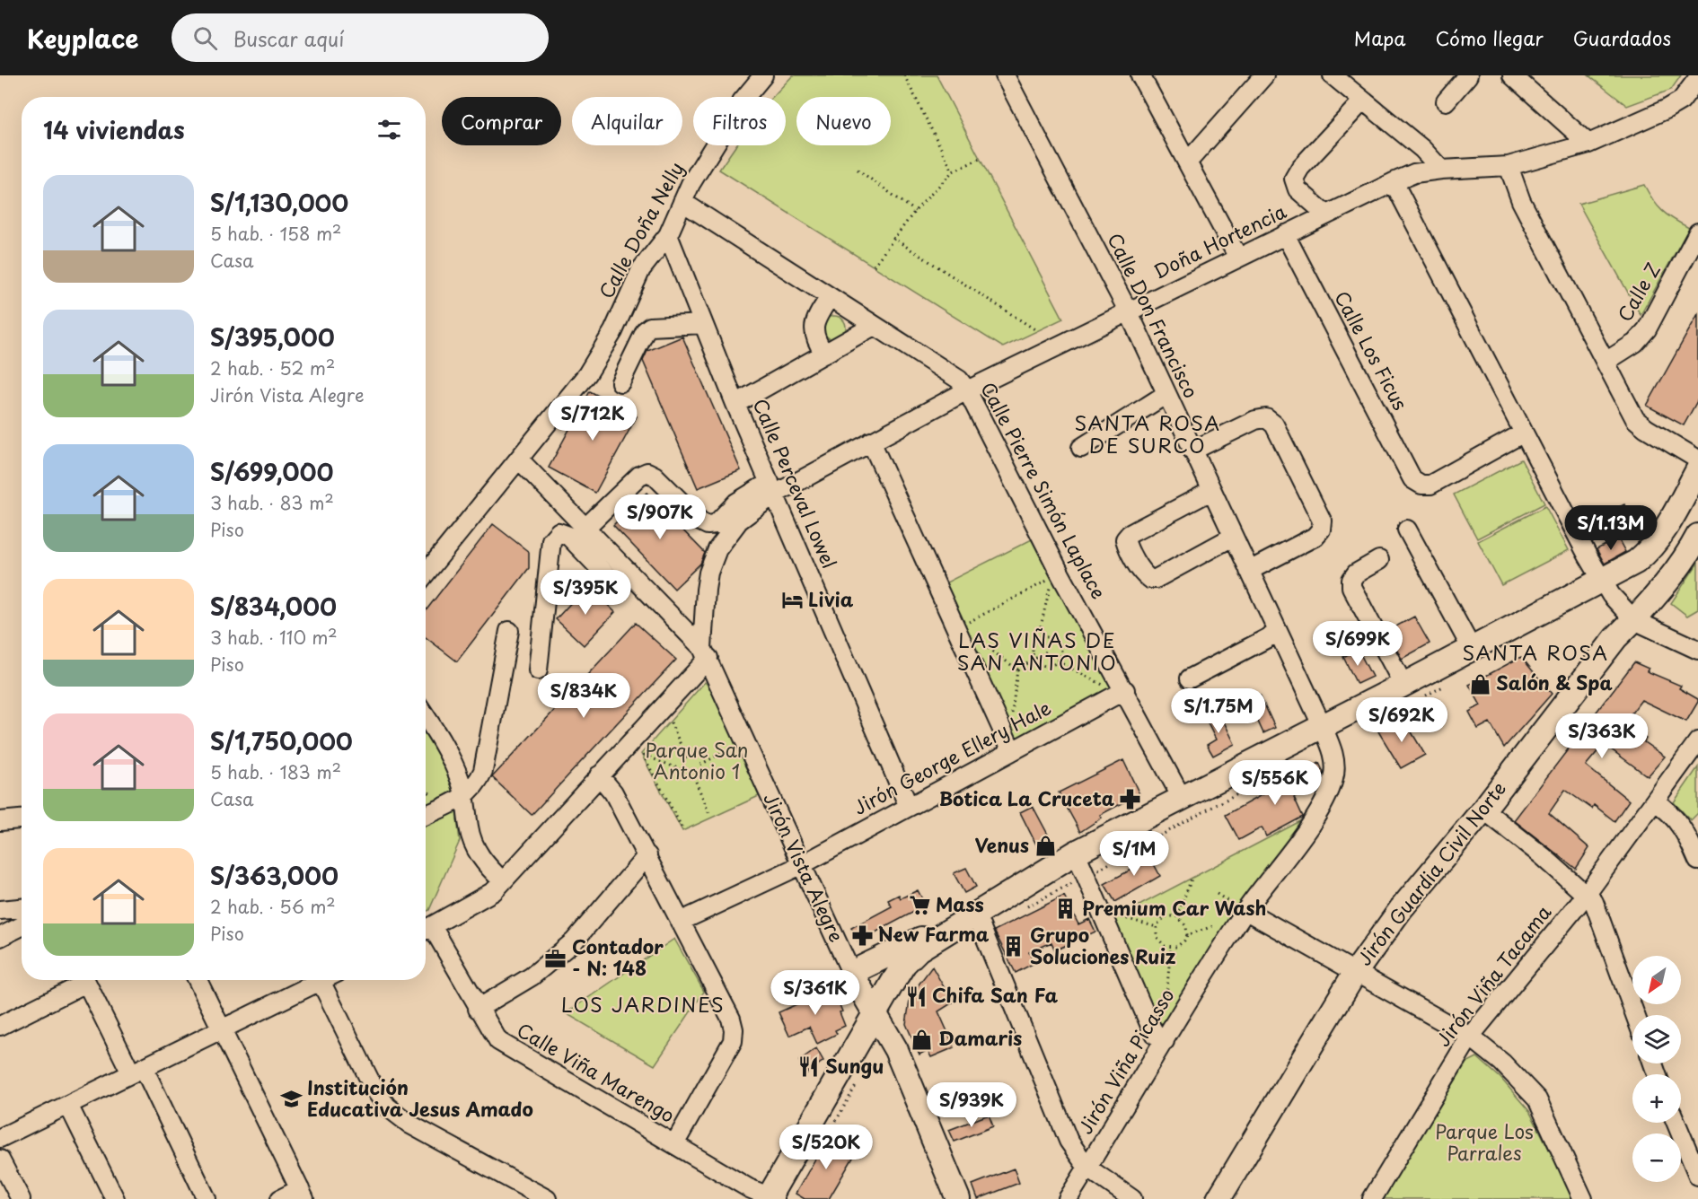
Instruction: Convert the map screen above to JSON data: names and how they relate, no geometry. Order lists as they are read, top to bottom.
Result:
{
  "streets": {
    "main road": ["Jirón Guardia Civil Norte"],
    "street": [
      "Calle Doña Nelly",
      "Doña Hortencia",
      "Calle Z",
      "Calle Don Francisco",
      "Calle Los Ficus",
      "Calle Perceval Lowel",
      "Calle Pierre Simón Laplace",
      "Jirón George Ellery Hale",
      "Jirón Vista Alegre",
      "Jirón Viña Tacama",
      "Jirón Viña Picasso",
      "Calle Viña Marengo"
    ]
  },
  "crossings": [
    ["Calle Doña Nelly", "Calle Perceval Lowel"],
    ["Calle Doña Nelly", "Calle Pierre Simón Laplace"],
    ["Calle Doña Nelly", "Jirón Vista Alegre"],
    ["Doña Hortencia", "Calle Don Francisco"],
    ["Doña Hortencia", "Calle Los Ficus"],
    ["Doña Hortencia", "Calle Perceval Lowel"],
    ["Doña Hortencia", "Calle Pierre Simón Laplace"],
    ["Calle Don Francisco", "Jirón Viña Picasso"],
    ["Calle Perceval Lowel", "Jirón George Ellery Hale"],
    ["Calle Pierre Simón Laplace", "Jirón George Ellery Hale"],
    ["Jirón George Ellery Hale", "Jirón Vista Alegre"],
    ["Jirón George Ellery Hale", "Calle Viña Marengo"]
  ],
  "districts": [
    "SANTA ROSA DE SURCO",
    "LAS VIÑAS DE SAN ANTONIO",
    "SANTA ROSA",
    "LOS JARDINES"
  ],
  "parks": ["Parque San Antonio 1", "Parque Los Parrales"],
  "places": {
    "hotel": ["Livia"],
    "shop": ["Salón & Spa", "Venus", "Damaris"],
    "pharmacy": ["Botica La Cruceta", "New Farma"],
    "supermarket": ["Mass"],
    "building": ["Premium Car Wash", "Grupo Soluciones Ruiz"],
    "office": ["Contador - N: 148"],
    "restaurant": ["Chifa San Fa", "Sungu"],
    "school or university": ["Institución Educativa Jesus Amado"]
  },
  "north": "bottom left",
  "page": {
    "header": "Keyplace",
    "search": "Buscar aquí",
    "nav": ["Mapa", "Cómo llegar", "Guardados"],
    "chip": [
      "Comprar",
      "Alquilar",
      "Filtros",
      "Nuevo"
    ],
    "heading": "14 viviendas",
    "list": [
      {
        "name": "S/1,130,000",
        "note": "5 hab. · 158 m² · Casa"
      },
      {
        "name": "S/395,000",
        "note": "2 hab. · 52 m² · Jirón Vista Alegre"
      },
      {
        "name": "S/699,000",
        "note": "3 hab. · 83 m² · Piso"
      },
      {
        "name": "S/834,000",
        "note": "3 hab. · 110 m² · Piso"
      },
      {
        "name": "S/1,750,000",
        "note": "5 hab. · 183 m² · Casa"
      },
      {
        "name": "S/363,000",
        "note": "2 hab. · 56 m² · Piso"
      }
    ],
    "price": [
      "S/712K",
      "S/907K",
      "S/1.13M",
      "S/395K",
      "S/699K",
      "S/834K",
      "S/1.75M",
      "S/692K",
      "S/363K",
      "S/556K",
      "S/1M",
      "S/361K",
      "S/939K",
      "S/520K"
    ],
    "map_buttons": ["+", "−"]
  }
}
